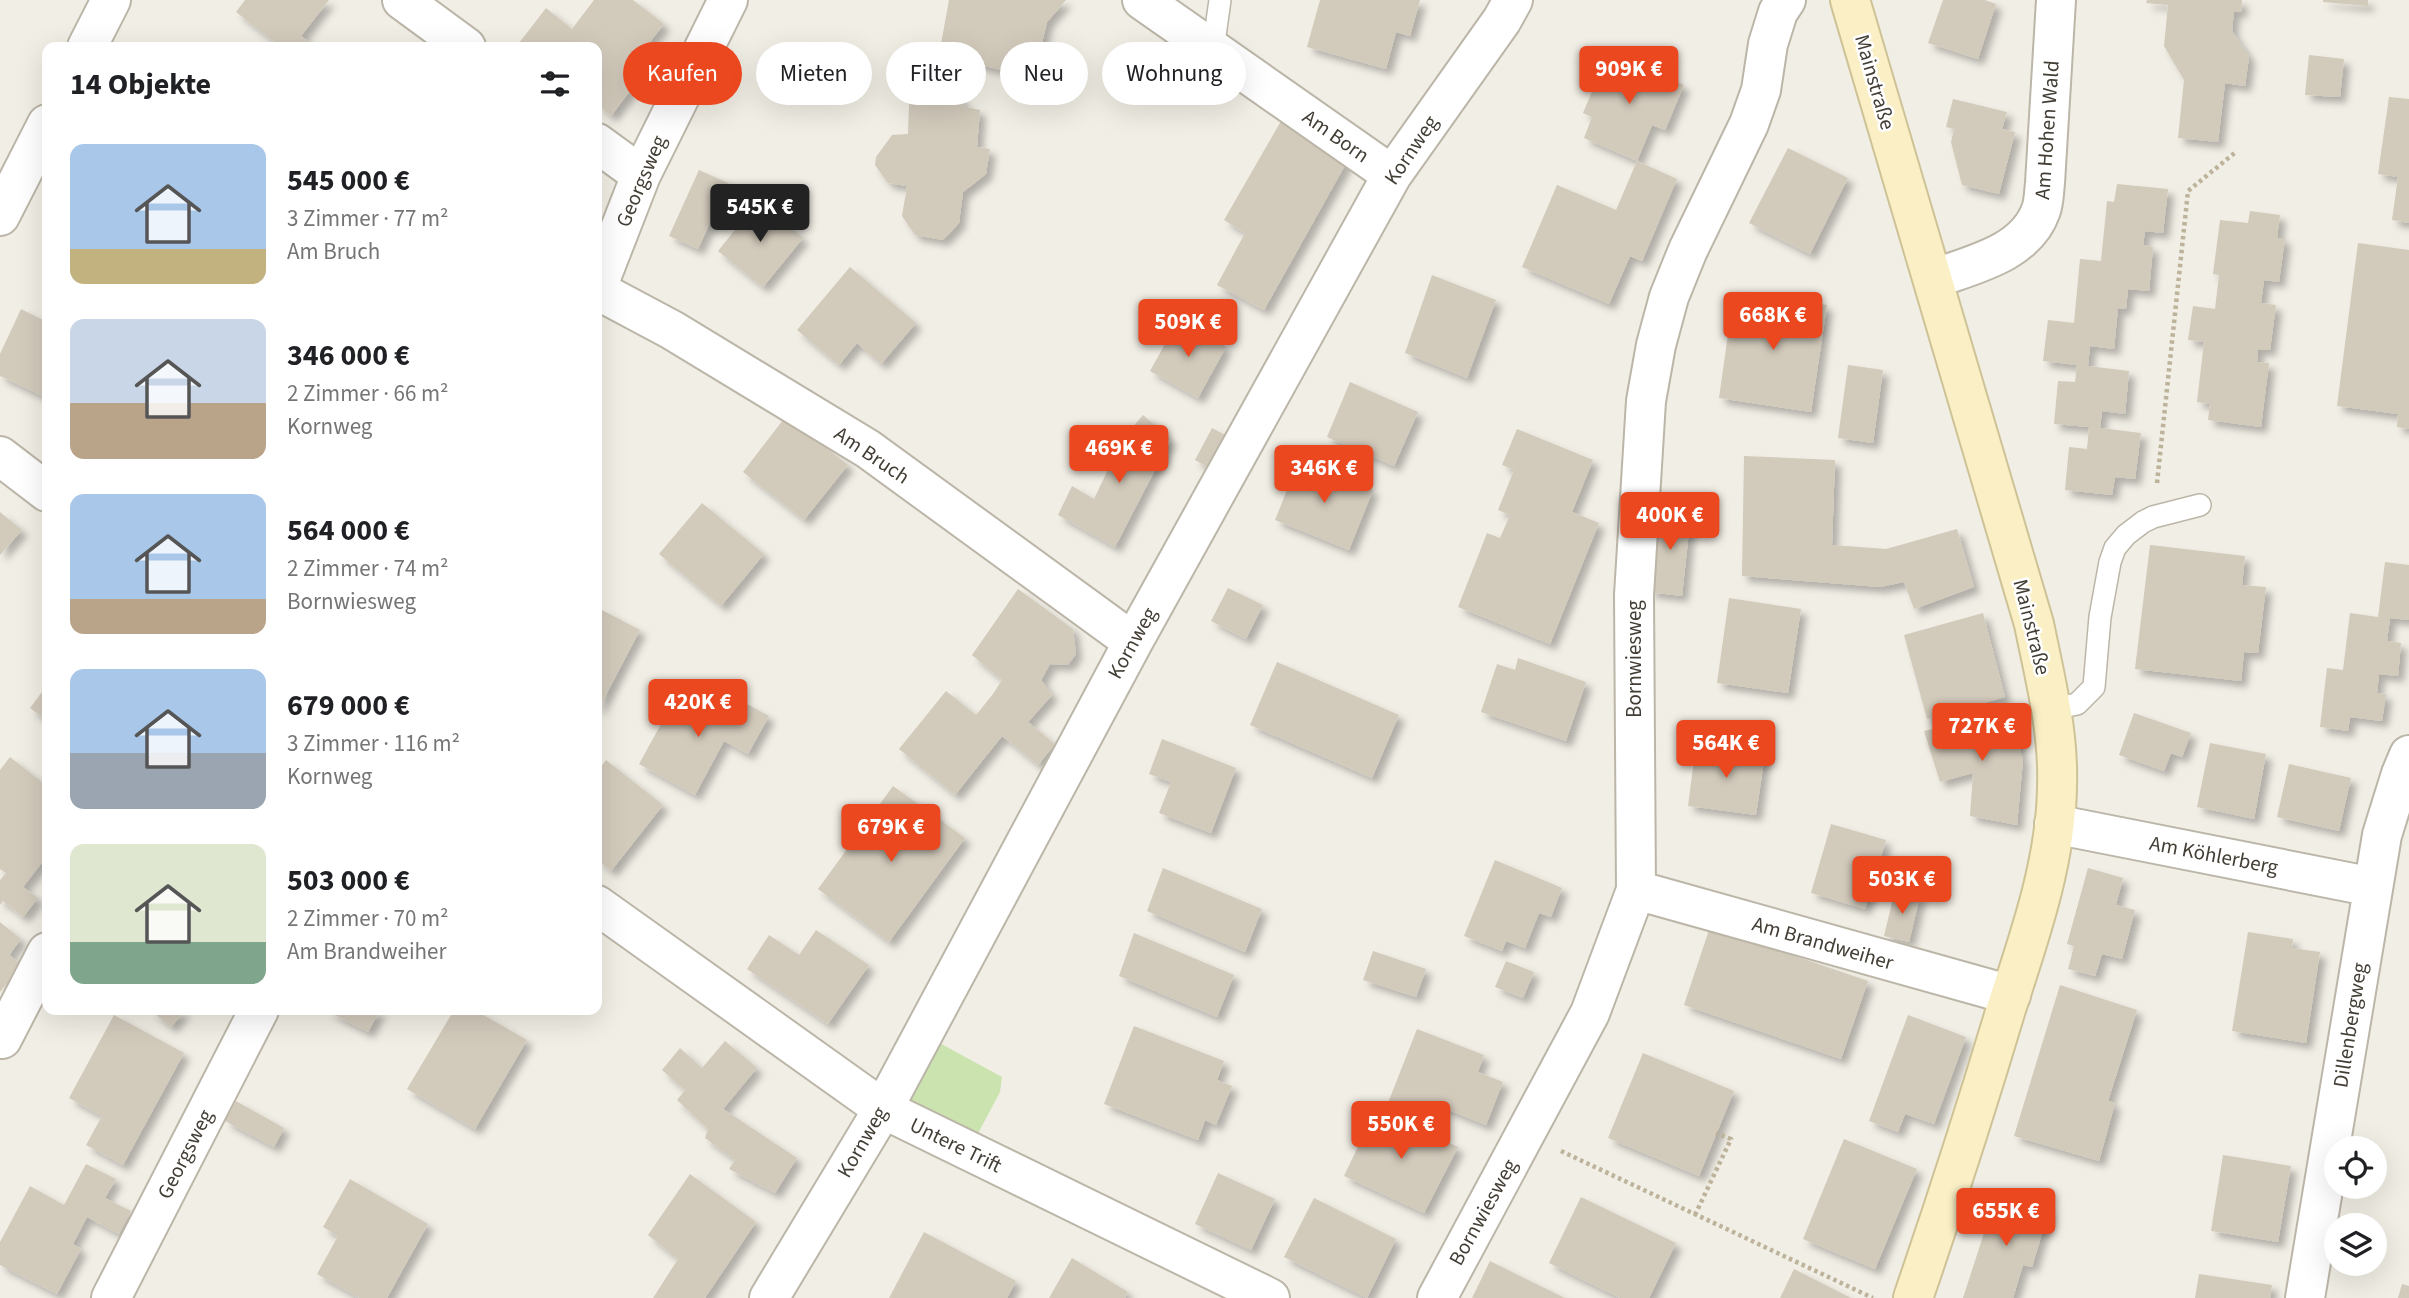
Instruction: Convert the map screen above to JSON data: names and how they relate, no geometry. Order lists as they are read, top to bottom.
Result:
{
  "streets": {
    "main road": ["Mainstraße"],
    "street": [
      "Am Hohen Wald",
      "Am Born",
      "Kornweg",
      "Georgsweg",
      "Am Bruch",
      "Bornwiesweg",
      "Am Köhlerberg",
      "Am Brandweiher",
      "Dillenbergweg",
      "Untere Trift"
    ]
  },
  "crossings": [
    ["Mainstraße", "Am Hohen Wald"],
    ["Mainstraße", "Am Köhlerberg"],
    ["Mainstraße", "Am Brandweiher"],
    ["Am Born", "Kornweg"],
    ["Kornweg", "Am Bruch"],
    ["Kornweg", "Untere Trift"],
    ["Bornwiesweg", "Am Brandweiher"],
    ["Am Köhlerberg", "Dillenbergweg"]
  ],
  "page": {
    "chip": [
      "Kaufen",
      "Mieten",
      "Filter",
      "Neu",
      "Wohnung"
    ],
    "heading": "14 Objekte",
    "price": [
      "909K €",
      "545K €",
      "668K €",
      "509K €",
      "469K €",
      "346K €",
      "400K €",
      "420K €",
      "727K €",
      "564K €",
      "679K €",
      "503K €",
      "550K €",
      "655K €"
    ],
    "list": [
      {
        "name": "545 000 €",
        "note": "3 Zimmer · 77 m² · Am Bruch"
      },
      {
        "name": "346 000 €",
        "note": "2 Zimmer · 66 m² · Kornweg"
      },
      {
        "name": "564 000 €",
        "note": "2 Zimmer · 74 m² · Bornwiesweg"
      },
      {
        "name": "679 000 €",
        "note": "3 Zimmer · 116 m² · Kornweg"
      },
      {
        "name": "503 000 €",
        "note": "2 Zimmer · 70 m² · Am Brandweiher"
      }
    ]
  }
}
